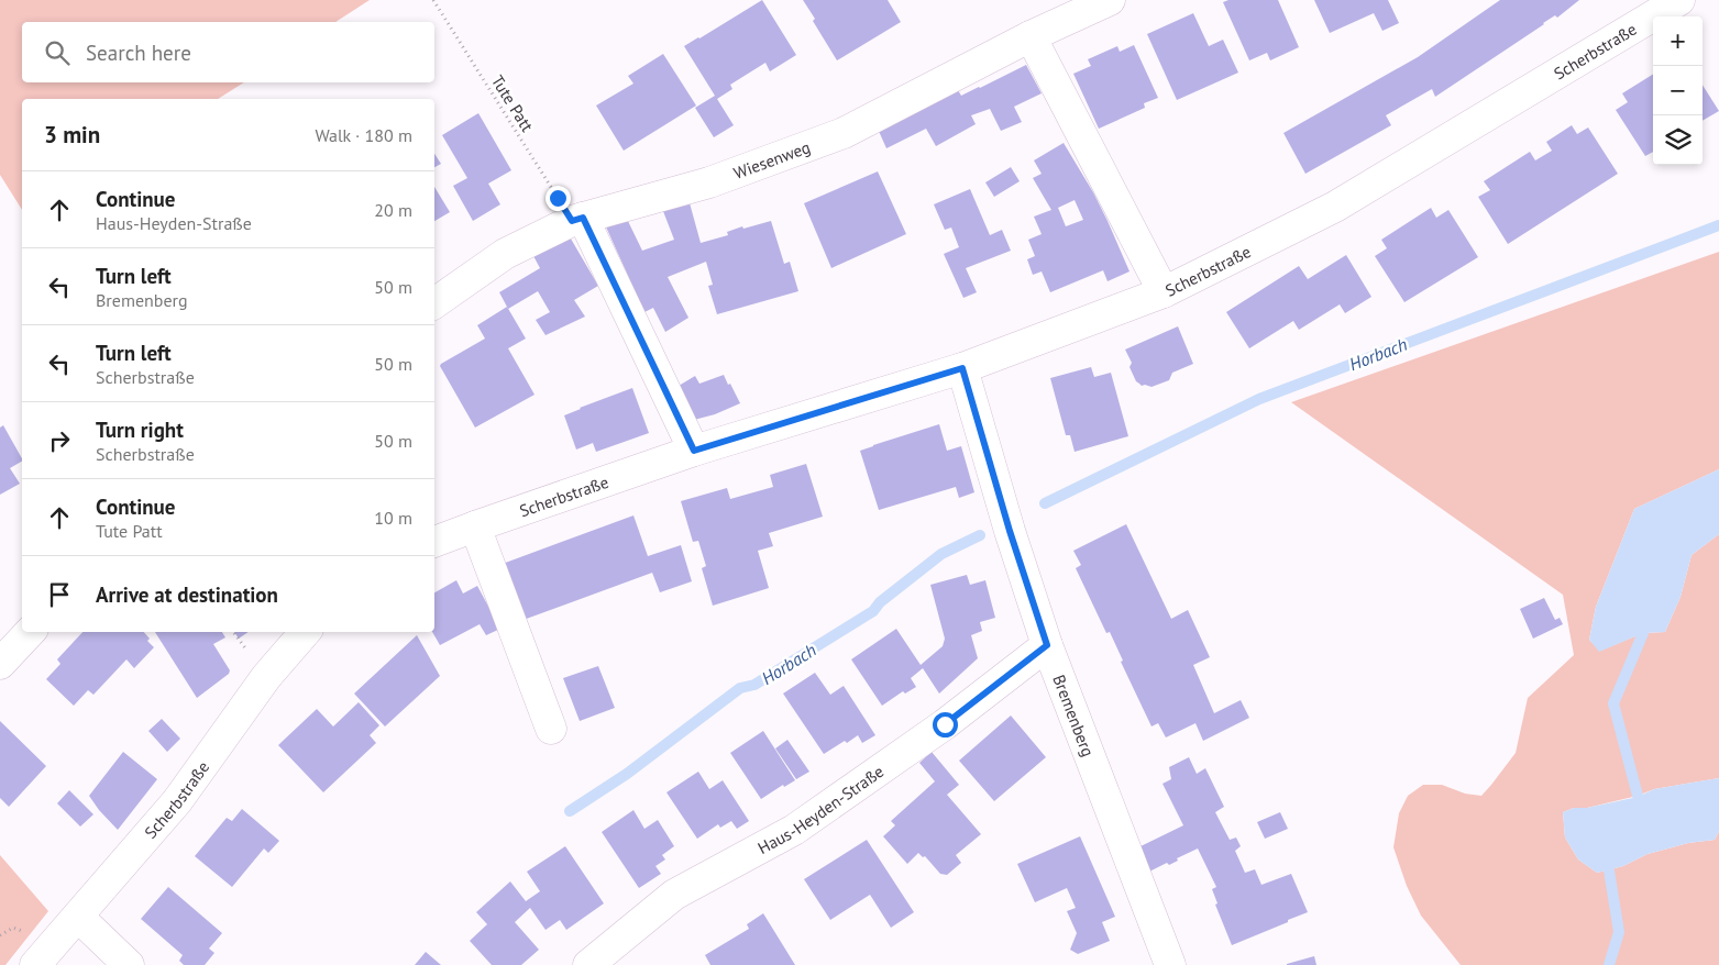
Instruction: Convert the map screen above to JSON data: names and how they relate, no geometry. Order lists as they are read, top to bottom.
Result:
{
  "streets": {
    "street": [
      "Scherbstraße",
      "Wiesenweg",
      "Bremenberg",
      "Haus-Heyden-Straße"
    ],
    "path": ["Tute Patt"]
  },
  "crossings": [
    ["Scherbstraße", "Bremenberg"],
    ["Tute Patt", "Wiesenweg"],
    ["Bremenberg", "Haus-Heyden-Straße"]
  ],
  "water": ["Horbach"],
  "page": {
    "map_buttons": ["+", "−"],
    "search": "Search here",
    "heading": ["3 min", "Walk · 180 m"],
    "list": [
      ["Continue", "Haus-Heyden-Straße", "20 m"],
      ["Turn left", "Bremenberg", "50 m"],
      ["Turn left", "Scherbstraße", "50 m"],
      ["Turn right", "Scherbstraße", "50 m"],
      ["Continue", "Tute Patt", "10 m"],
      "Arrive at destination"
    ]
  }
}
